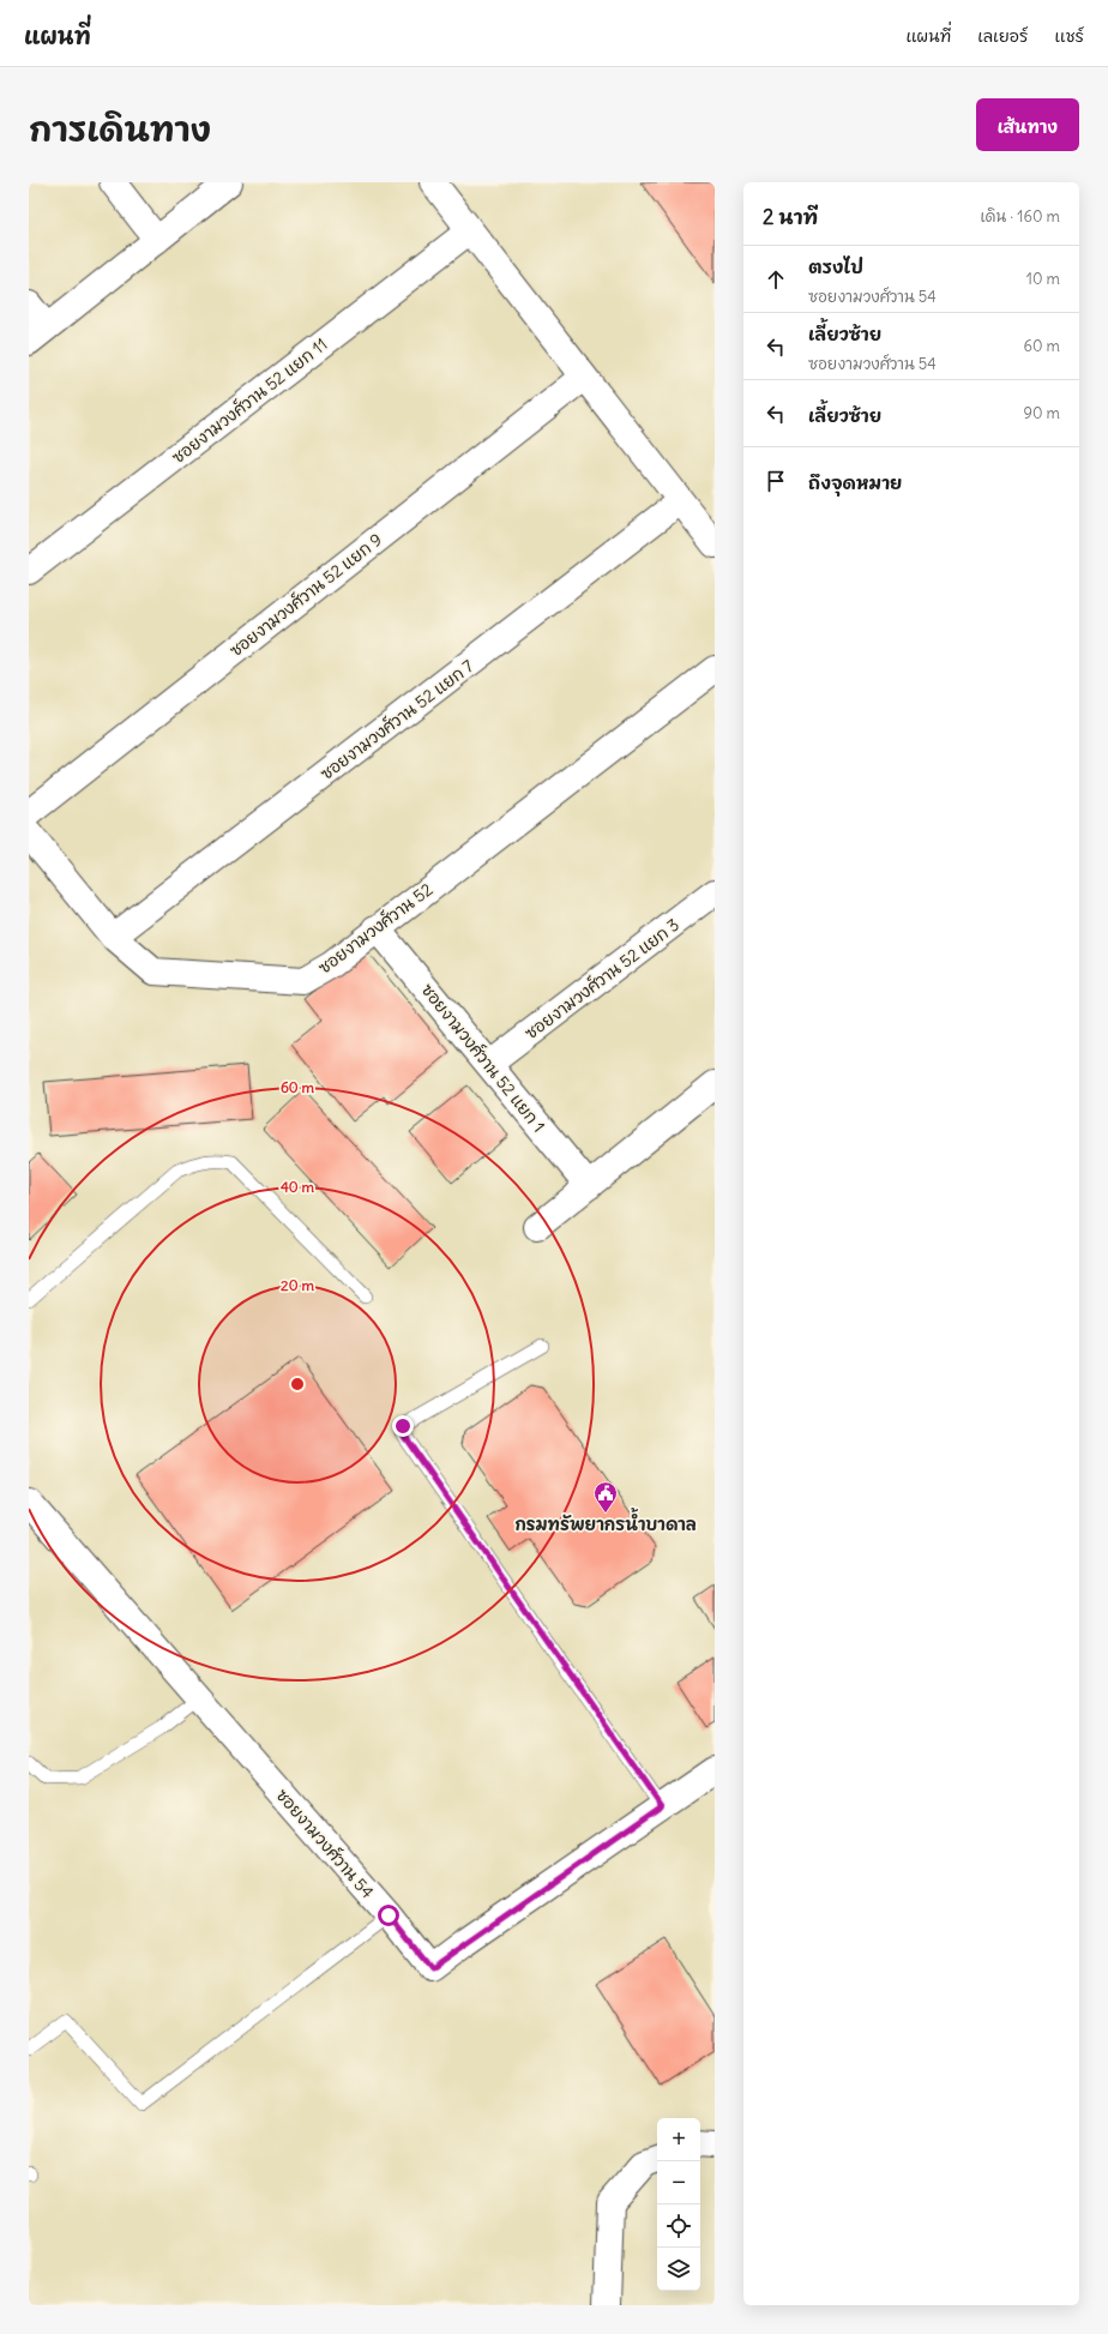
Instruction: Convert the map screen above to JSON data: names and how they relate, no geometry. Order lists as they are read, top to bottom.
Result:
{
  "streets": {
    "street": [
      "ซอยงามวงศ์วาน 52 แยก 11",
      "ซอยงามวงศ์วาน 52 แยก 9",
      "ซอยงามวงศ์วาน 52 แยก 7",
      "ซอยงามวงศ์วาน 52",
      "ซอยงามวงศ์วาน 52 แยก 3",
      "ซอยงามวงศ์วาน 52 แยก 1",
      "ซอยงามวงศ์วาน 54"
    ]
  },
  "crossings": [
    ["ซอยงามวงศ์วาน 52 แยก 7", "ซอยงามวงศ์วาน 52"],
    ["ซอยงามวงศ์วาน 52", "ซอยงามวงศ์วาน 52 แยก 1"],
    ["ซอยงามวงศ์วาน 52 แยก 3", "ซอยงามวงศ์วาน 52 แยก 1"]
  ],
  "places": {
    "public building": ["กรมทรัพยากรน้ำบาดาล"]
  },
  "page": {
    "header": "แผนที่",
    "nav": ["แผนที่", "เลเยอร์", "แชร์"],
    "title": "การเดินทาง",
    "buttons": "เส้นทาง",
    "heading": ["2 นาที", "เดิน · 160 m"],
    "list": [
      ["ตรงไป", "ซอยงามวงศ์วาน 54", "10 m"],
      ["เลี้ยวซ้าย", "ซอยงามวงศ์วาน 54", "60 m"],
      ["เลี้ยวซ้าย", "90 m"],
      "ถึงจุดหมาย"
    ],
    "map_buttons": ["+", "−"]
  },
  "rings": ["60 m", "40 m", "20 m"]
}
